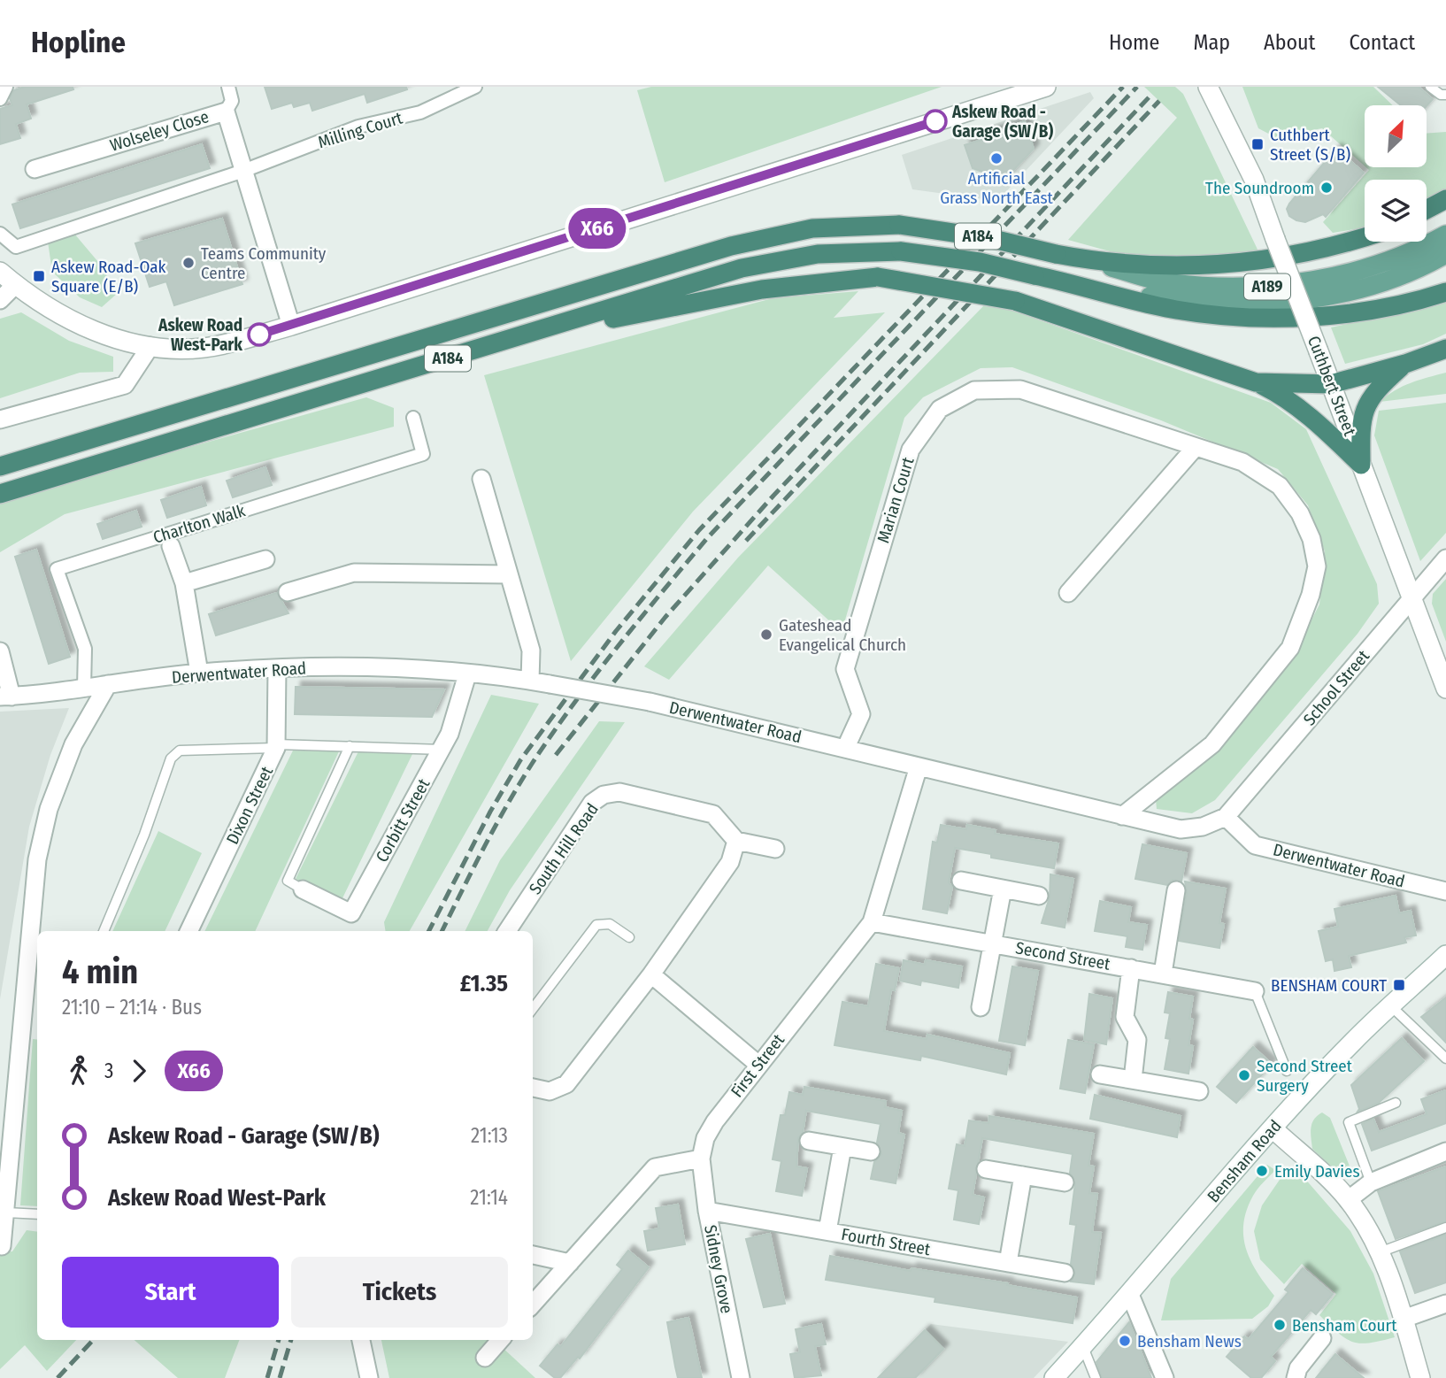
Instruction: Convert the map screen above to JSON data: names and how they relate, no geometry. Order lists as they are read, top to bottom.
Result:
{
  "streets": {
    "highway": ["A184"],
    "main road": ["A189"],
    "street": [
      "Milling Court",
      "Wolseley Close",
      "Cuthbert Street",
      "Marian Court",
      "Charlton Walk",
      "Derwentwater Road",
      "School Street",
      "Dixon Street",
      "Corbitt Street",
      "South Hill Road",
      "Second Street",
      "First Street",
      "Bensham Road",
      "Fourth Street",
      "Sidney Grove"
    ]
  },
  "crossings": [
    ["Milling Court", "Wolseley Close"],
    ["A184", "A189"],
    ["Cuthbert Street", "School Street"],
    ["Marian Court", "Derwentwater Road"],
    ["Charlton Walk", "Derwentwater Road"],
    ["Derwentwater Road", "School Street"],
    ["Derwentwater Road", "Dixon Street"],
    ["Derwentwater Road", "Corbitt Street"],
    ["Derwentwater Road", "First Street"],
    ["Second Street", "First Street"],
    ["First Street", "Sidney Grove"],
    ["Fourth Street", "Sidney Grove"]
  ],
  "places": {
    "other": [
      "Askew Road - Garage (SW/B)",
      "Artificial Grass North East",
      "The Soundroom",
      "Teams Community Centre",
      "Askew Road West-Park",
      "Gateshead Evangelical Church",
      "Second Street Surgery",
      "Emily Davies",
      "Bensham Court",
      "Bensham News"
    ],
    "transit": ["Cuthbert Street (S/B)", "Askew Road-Oak Square (E/B)", "BENSHAM COURT"]
  },
  "lines": ["bus line X66"],
  "north": "top right",
  "page": {
    "header": "Hopline",
    "nav": [
      "Home",
      "Map",
      "About",
      "Contact"
    ],
    "on_map": "X66",
    "heading": ["4 min", "21:10 – 21:14 · Bus", "£1.35"],
    "legs": ["3", "X66"],
    "list": [
      {
        "name": "Askew Road - Garage (SW/B)",
        "value": "21:13"
      },
      {
        "name": "Askew Road West-Park",
        "value": "21:14"
      }
    ],
    "buttons": ["Start", "Tickets"]
  }
}
